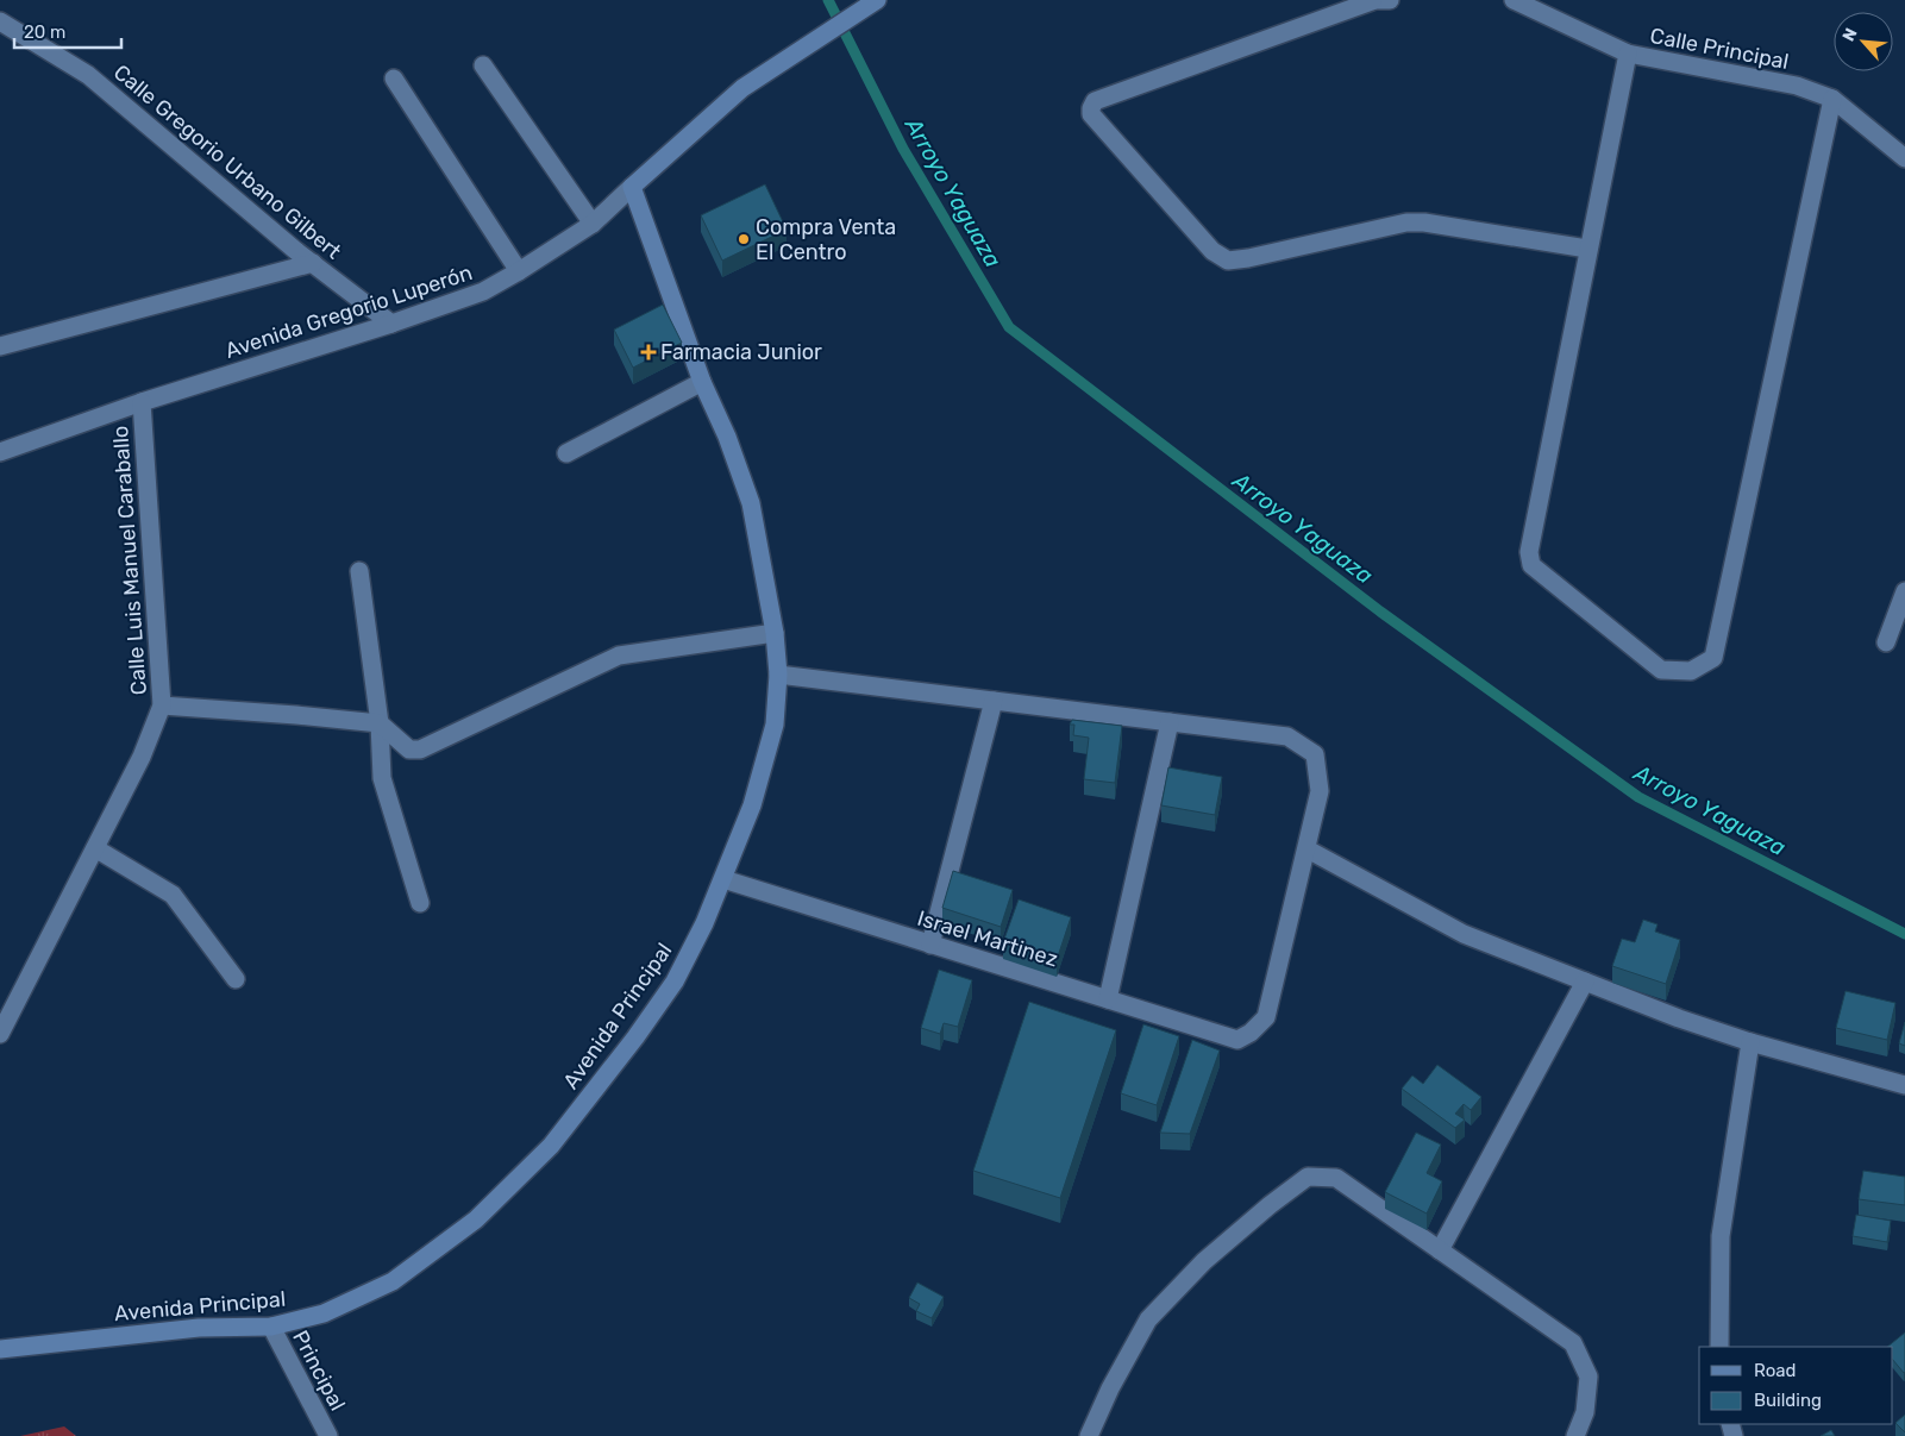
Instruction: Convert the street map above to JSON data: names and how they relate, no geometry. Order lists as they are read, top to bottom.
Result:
{
  "streets": {
    "street": [
      "Calle Principal",
      "Calle Gregorio Urbano Gilbert",
      "Avenida Gregorio Luperón",
      "Calle Luis Manuel Caraballo",
      "Israel Martinez",
      "Avenida Principal",
      "Principal"
    ]
  },
  "crossings": [
    ["Calle Gregorio Urbano Gilbert", "Avenida Gregorio Luperón"],
    ["Avenida Gregorio Luperón", "Calle Luis Manuel Caraballo"],
    ["Avenida Gregorio Luperón", "Avenida Principal"],
    ["Israel Martinez", "Avenida Principal"],
    ["Avenida Principal", "Principal"]
  ],
  "water": ["Arroyo Yaguaza"],
  "places": {
    "other": ["Compra Venta El Centro"],
    "health": ["Farmacia Junior"]
  },
  "legend": ["Road", "Building"],
  "scale_bar": "20 m",
  "north": "top left"
}
